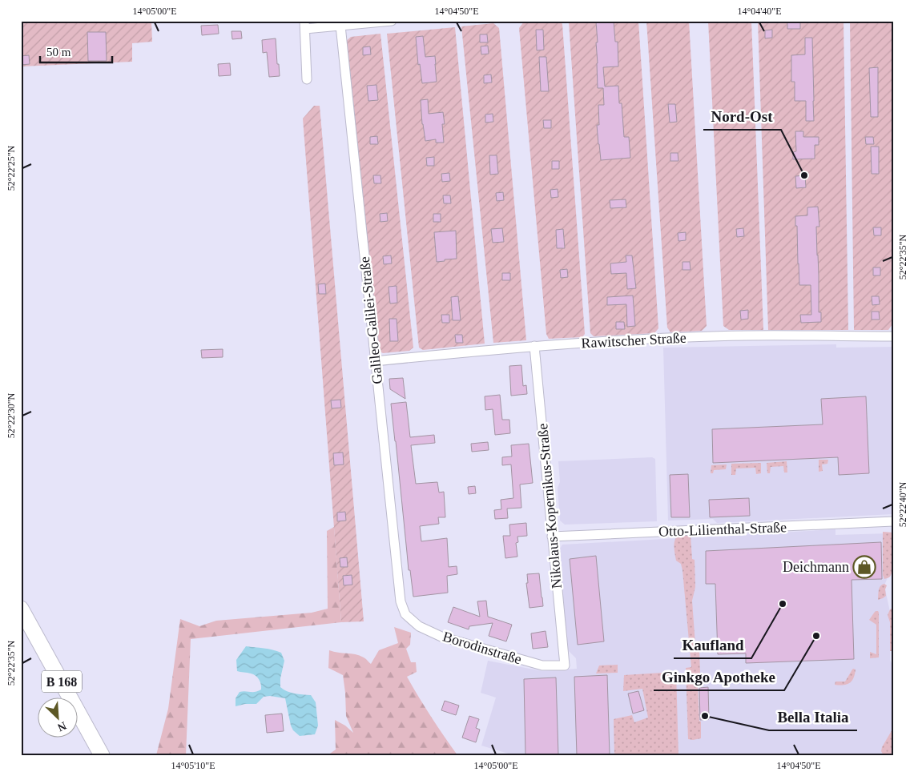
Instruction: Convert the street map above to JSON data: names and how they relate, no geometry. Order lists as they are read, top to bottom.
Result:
{
  "streets": {
    "main road": ["B 168"],
    "street": [
      "Galileo-Galilei-Straße",
      "Rawitscher Straße",
      "Nikolaus-Kopernikus-Straße",
      "Otto-Lilienthal-Straße",
      "Borodinstraße"
    ]
  },
  "crossings": [
    ["Galileo-Galilei-Straße", "Rawitscher Straße"],
    ["Galileo-Galilei-Straße", "Borodinstraße"],
    ["Rawitscher Straße", "Nikolaus-Kopernikus-Straße"],
    ["Nikolaus-Kopernikus-Straße", "Otto-Lilienthal-Straße"],
    ["Nikolaus-Kopernikus-Straße", "Borodinstraße"]
  ],
  "places": {
    "other": [
      "Nord-Ost",
      "Kaufland",
      "Ginkgo Apotheke",
      "Bella Italia"
    ],
    "shop": ["Deichmann"]
  },
  "scale_bar": "50 m",
  "north": "bottom right",
  "coordinates": [
    "14°05'00\"E",
    "14°04'50\"E",
    "14°04'40\"E",
    "52°22'25\"N",
    "52°22'35\"N",
    "52°22'30\"N",
    "52°22'40\"N",
    "14°05'10\"E"
  ]
}
